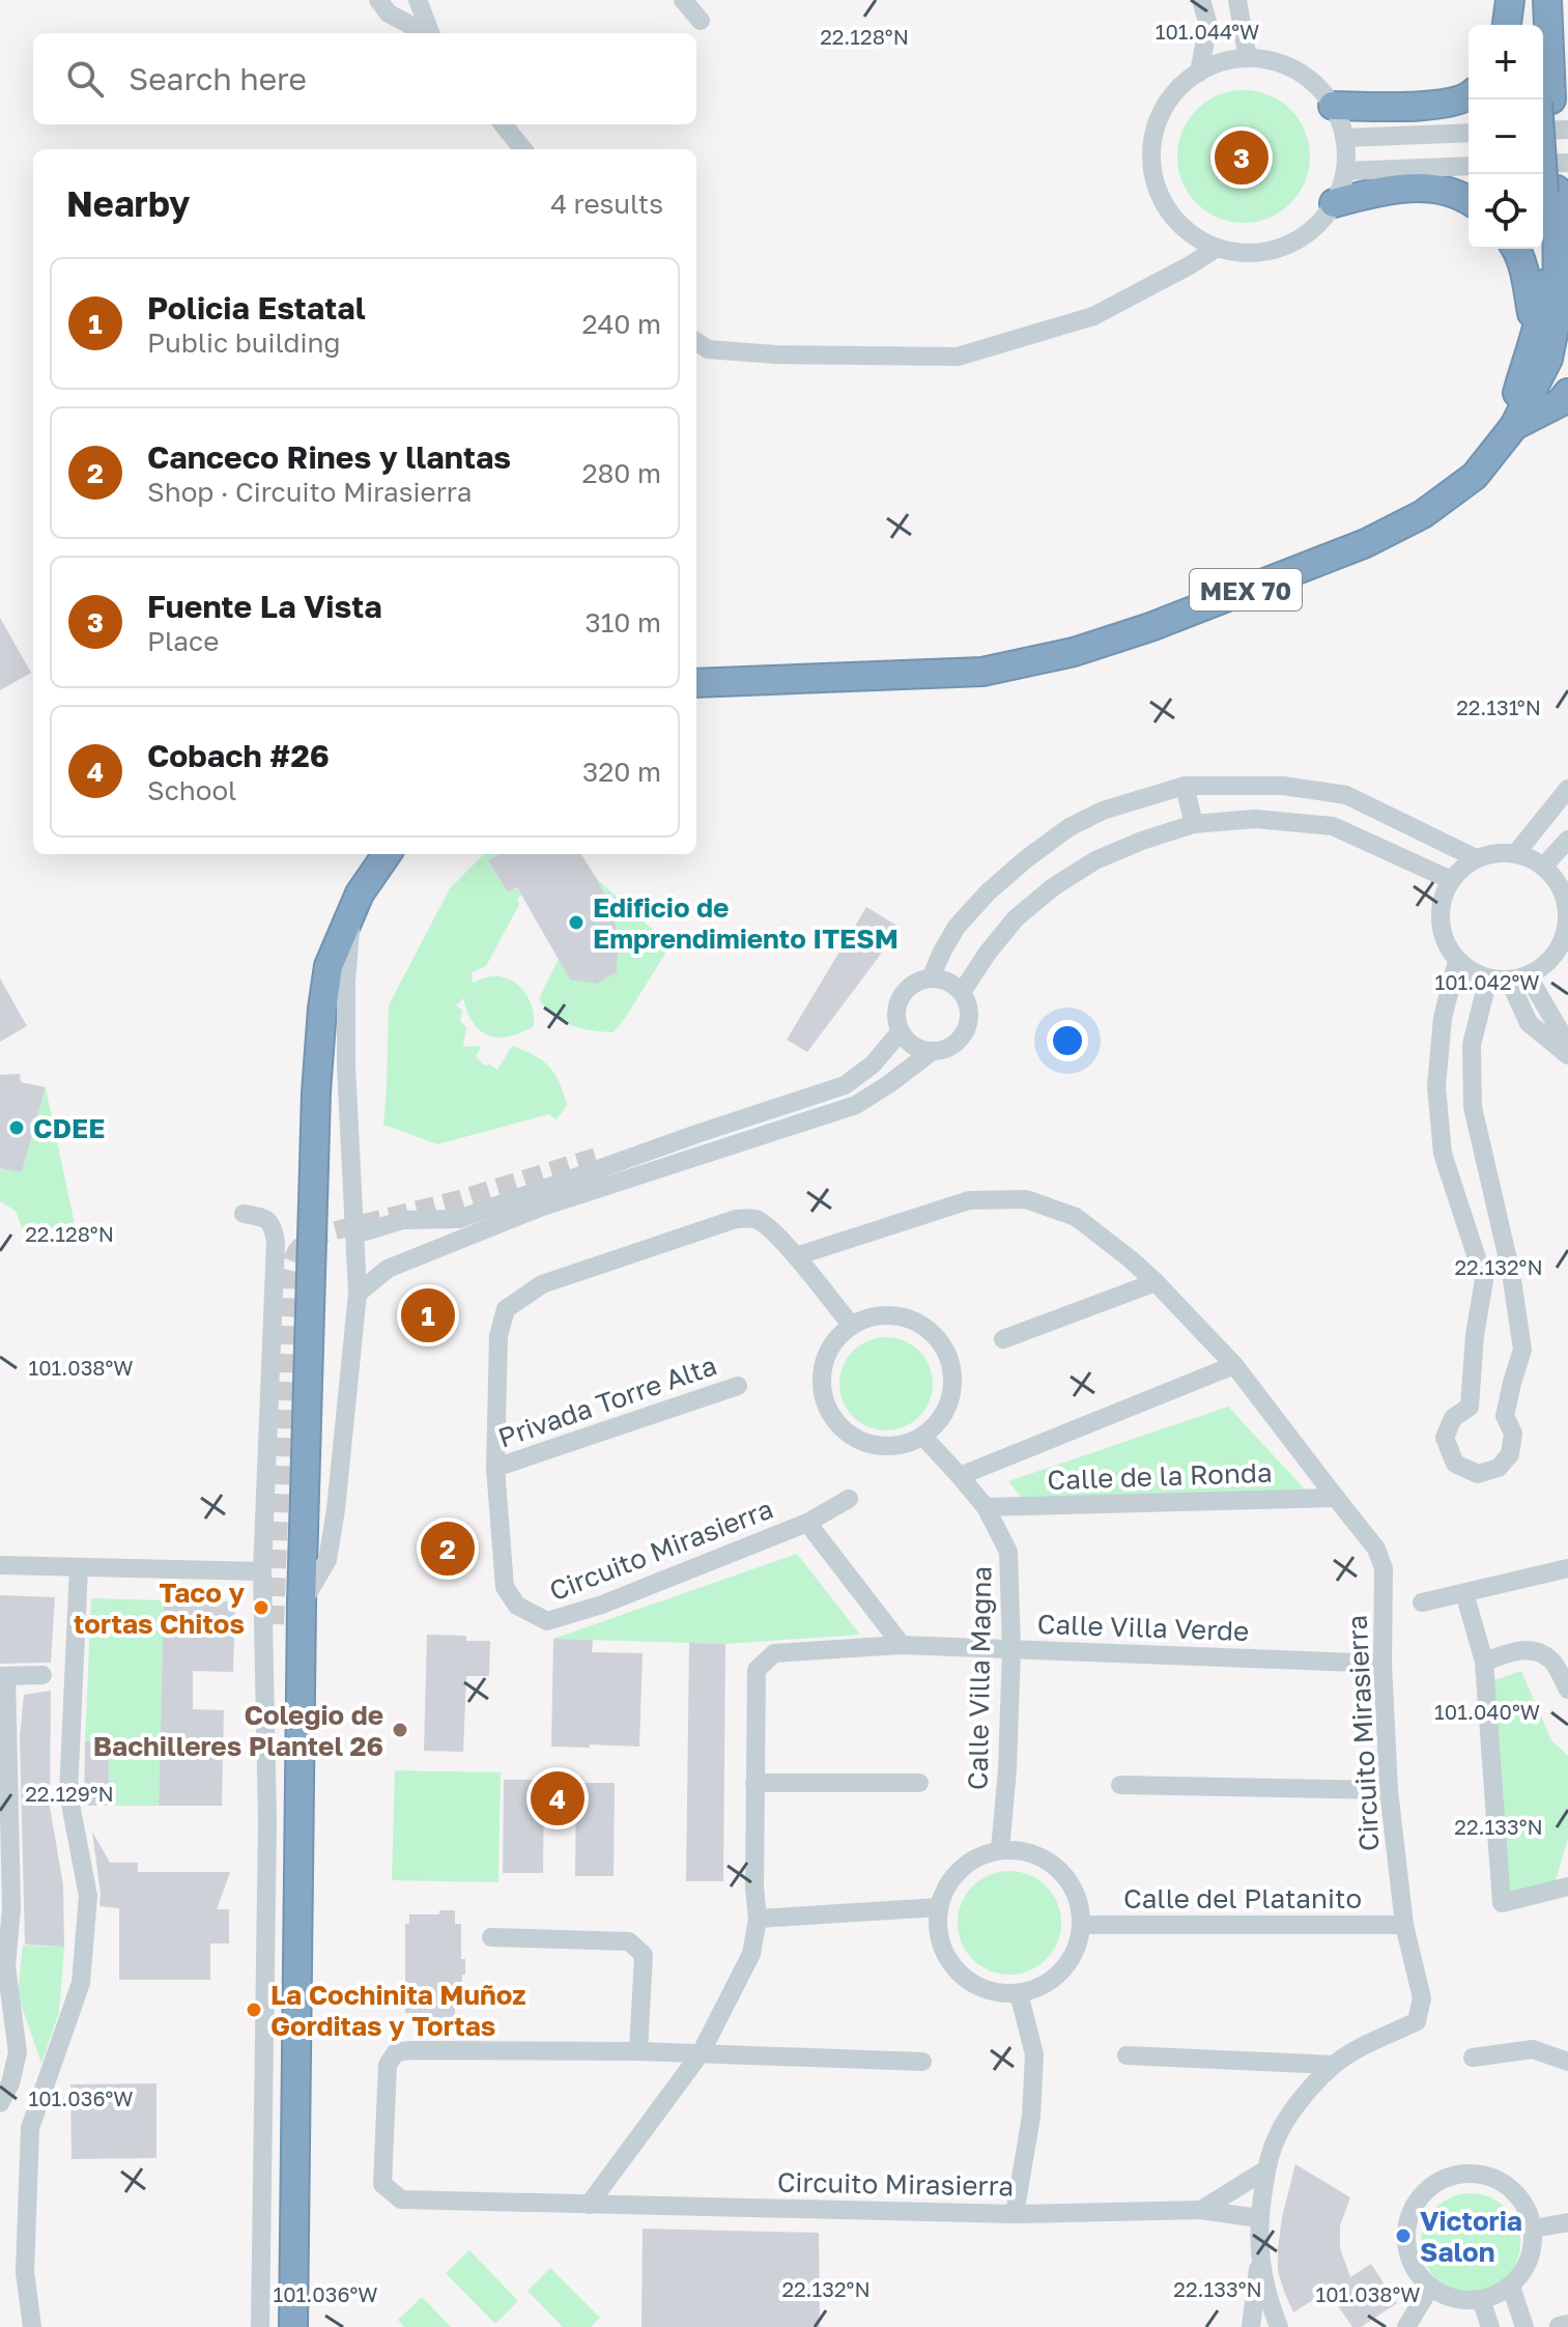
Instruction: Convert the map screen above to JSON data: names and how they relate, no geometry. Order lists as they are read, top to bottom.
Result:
{
  "streets": {
    "highway": ["MEX 70"],
    "street": [
      "Privada Torre Alta",
      "Calle de la Ronda",
      "Circuito Mirasierra",
      "Calle Villa Verde",
      "Calle Villa Magna",
      "Calle del Platanito"
    ]
  },
  "crossings": [
    ["Privada Torre Alta", "Circuito Mirasierra"],
    ["Calle de la Ronda", "Circuito Mirasierra"],
    ["Calle de la Ronda", "Calle Villa Magna"],
    ["Circuito Mirasierra", "Calle Villa Verde"],
    ["Circuito Mirasierra", "Calle del Platanito"],
    ["Calle Villa Verde", "Calle Villa Magna"],
    ["Calle Villa Magna", "Calle del Platanito"]
  ],
  "places": [
    "Edificio de Emprendimiento ITESM",
    "CDEE",
    "Taco y tortas Chitos",
    "Colegio de Bachilleres Plantel 26",
    "La Cochinita Muñoz Gorditas y Tortas",
    "Victoria Salon"
  ],
  "page": {
    "map_buttons": ["+", "−"],
    "search": "Search here",
    "pins": [
      "3",
      "1",
      "2",
      "4"
    ],
    "heading": ["Nearby", "4 results"],
    "list": [
      {
        "mark": "1",
        "name": "Policia Estatal",
        "note": "Public building",
        "value": "240 m"
      },
      {
        "mark": "2",
        "name": "Canceco Rines y llantas",
        "note": "Shop · Circuito Mirasierra",
        "value": "280 m"
      },
      {
        "mark": "3",
        "name": "Fuente La Vista",
        "note": "Place",
        "value": "310 m"
      },
      {
        "mark": "4",
        "name": "Cobach #26",
        "note": "School",
        "value": "320 m"
      }
    ]
  },
  "coordinates": [
    "101.044°W",
    "22.128°N",
    "22.131°N",
    "101.042°W",
    "22.132°N",
    "101.038°W",
    "101.040°W",
    "22.129°N",
    "22.133°N",
    "101.036°W"
  ]
}
